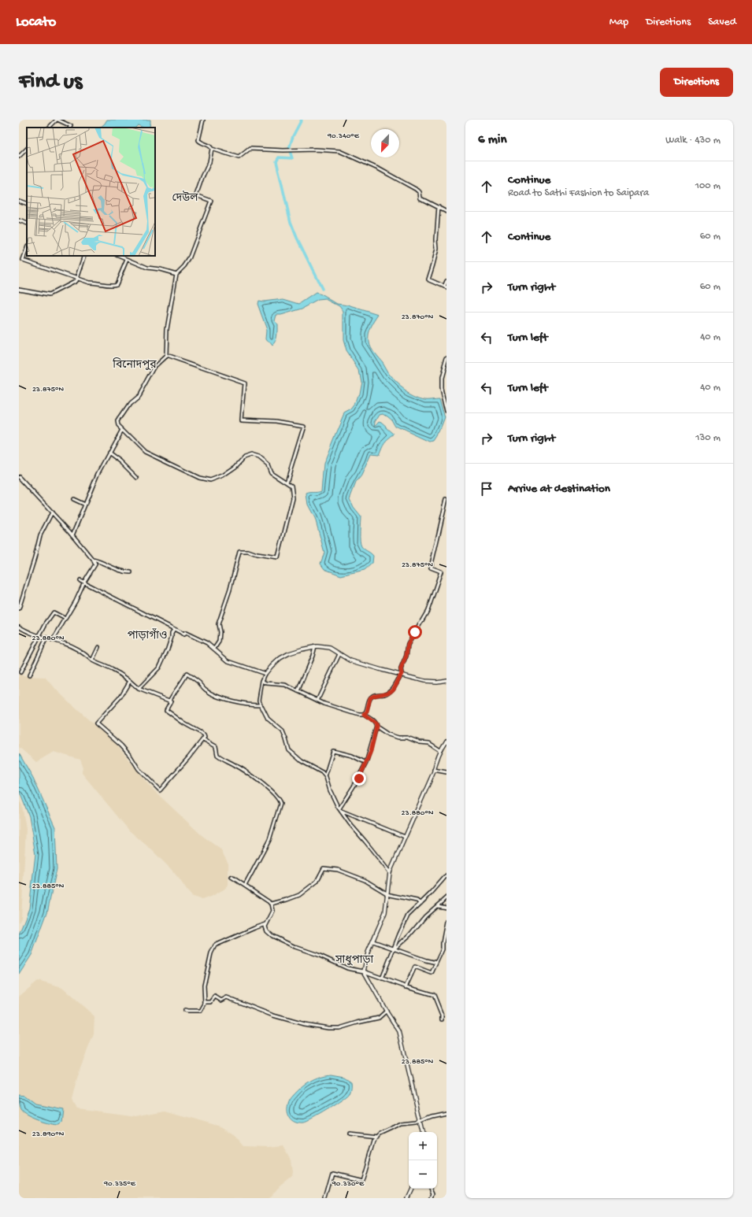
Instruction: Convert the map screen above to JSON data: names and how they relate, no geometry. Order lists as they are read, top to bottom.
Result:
{
  "districts": [
    "দেউল",
    "বিনোদপুর",
    "পাড়াগাঁও",
    "সাধুপাড়া"
  ],
  "north": "bottom left",
  "page": {
    "header": "Locato",
    "nav": ["Map", "Directions", "Saved"],
    "buttons": "Directions",
    "title": "Find us",
    "heading": ["6 min", "Walk · 430 m"],
    "list": [
      ["Continue", "Road to Sathi Fashion to Saipara", "100 m"],
      ["Continue", "60 m"],
      ["Turn right", "60 m"],
      ["Turn left", "40 m"],
      ["Turn left", "40 m"],
      ["Turn right", "130 m"],
      "Arrive at destination"
    ],
    "map_buttons": ["+", "−"]
  },
  "coordinates": [
    "90.340°E",
    "23.870°N",
    "23.875°N",
    "23.880°N",
    "23.885°N",
    "23.890°N",
    "90.335°E",
    "90.330°E"
  ]
}
